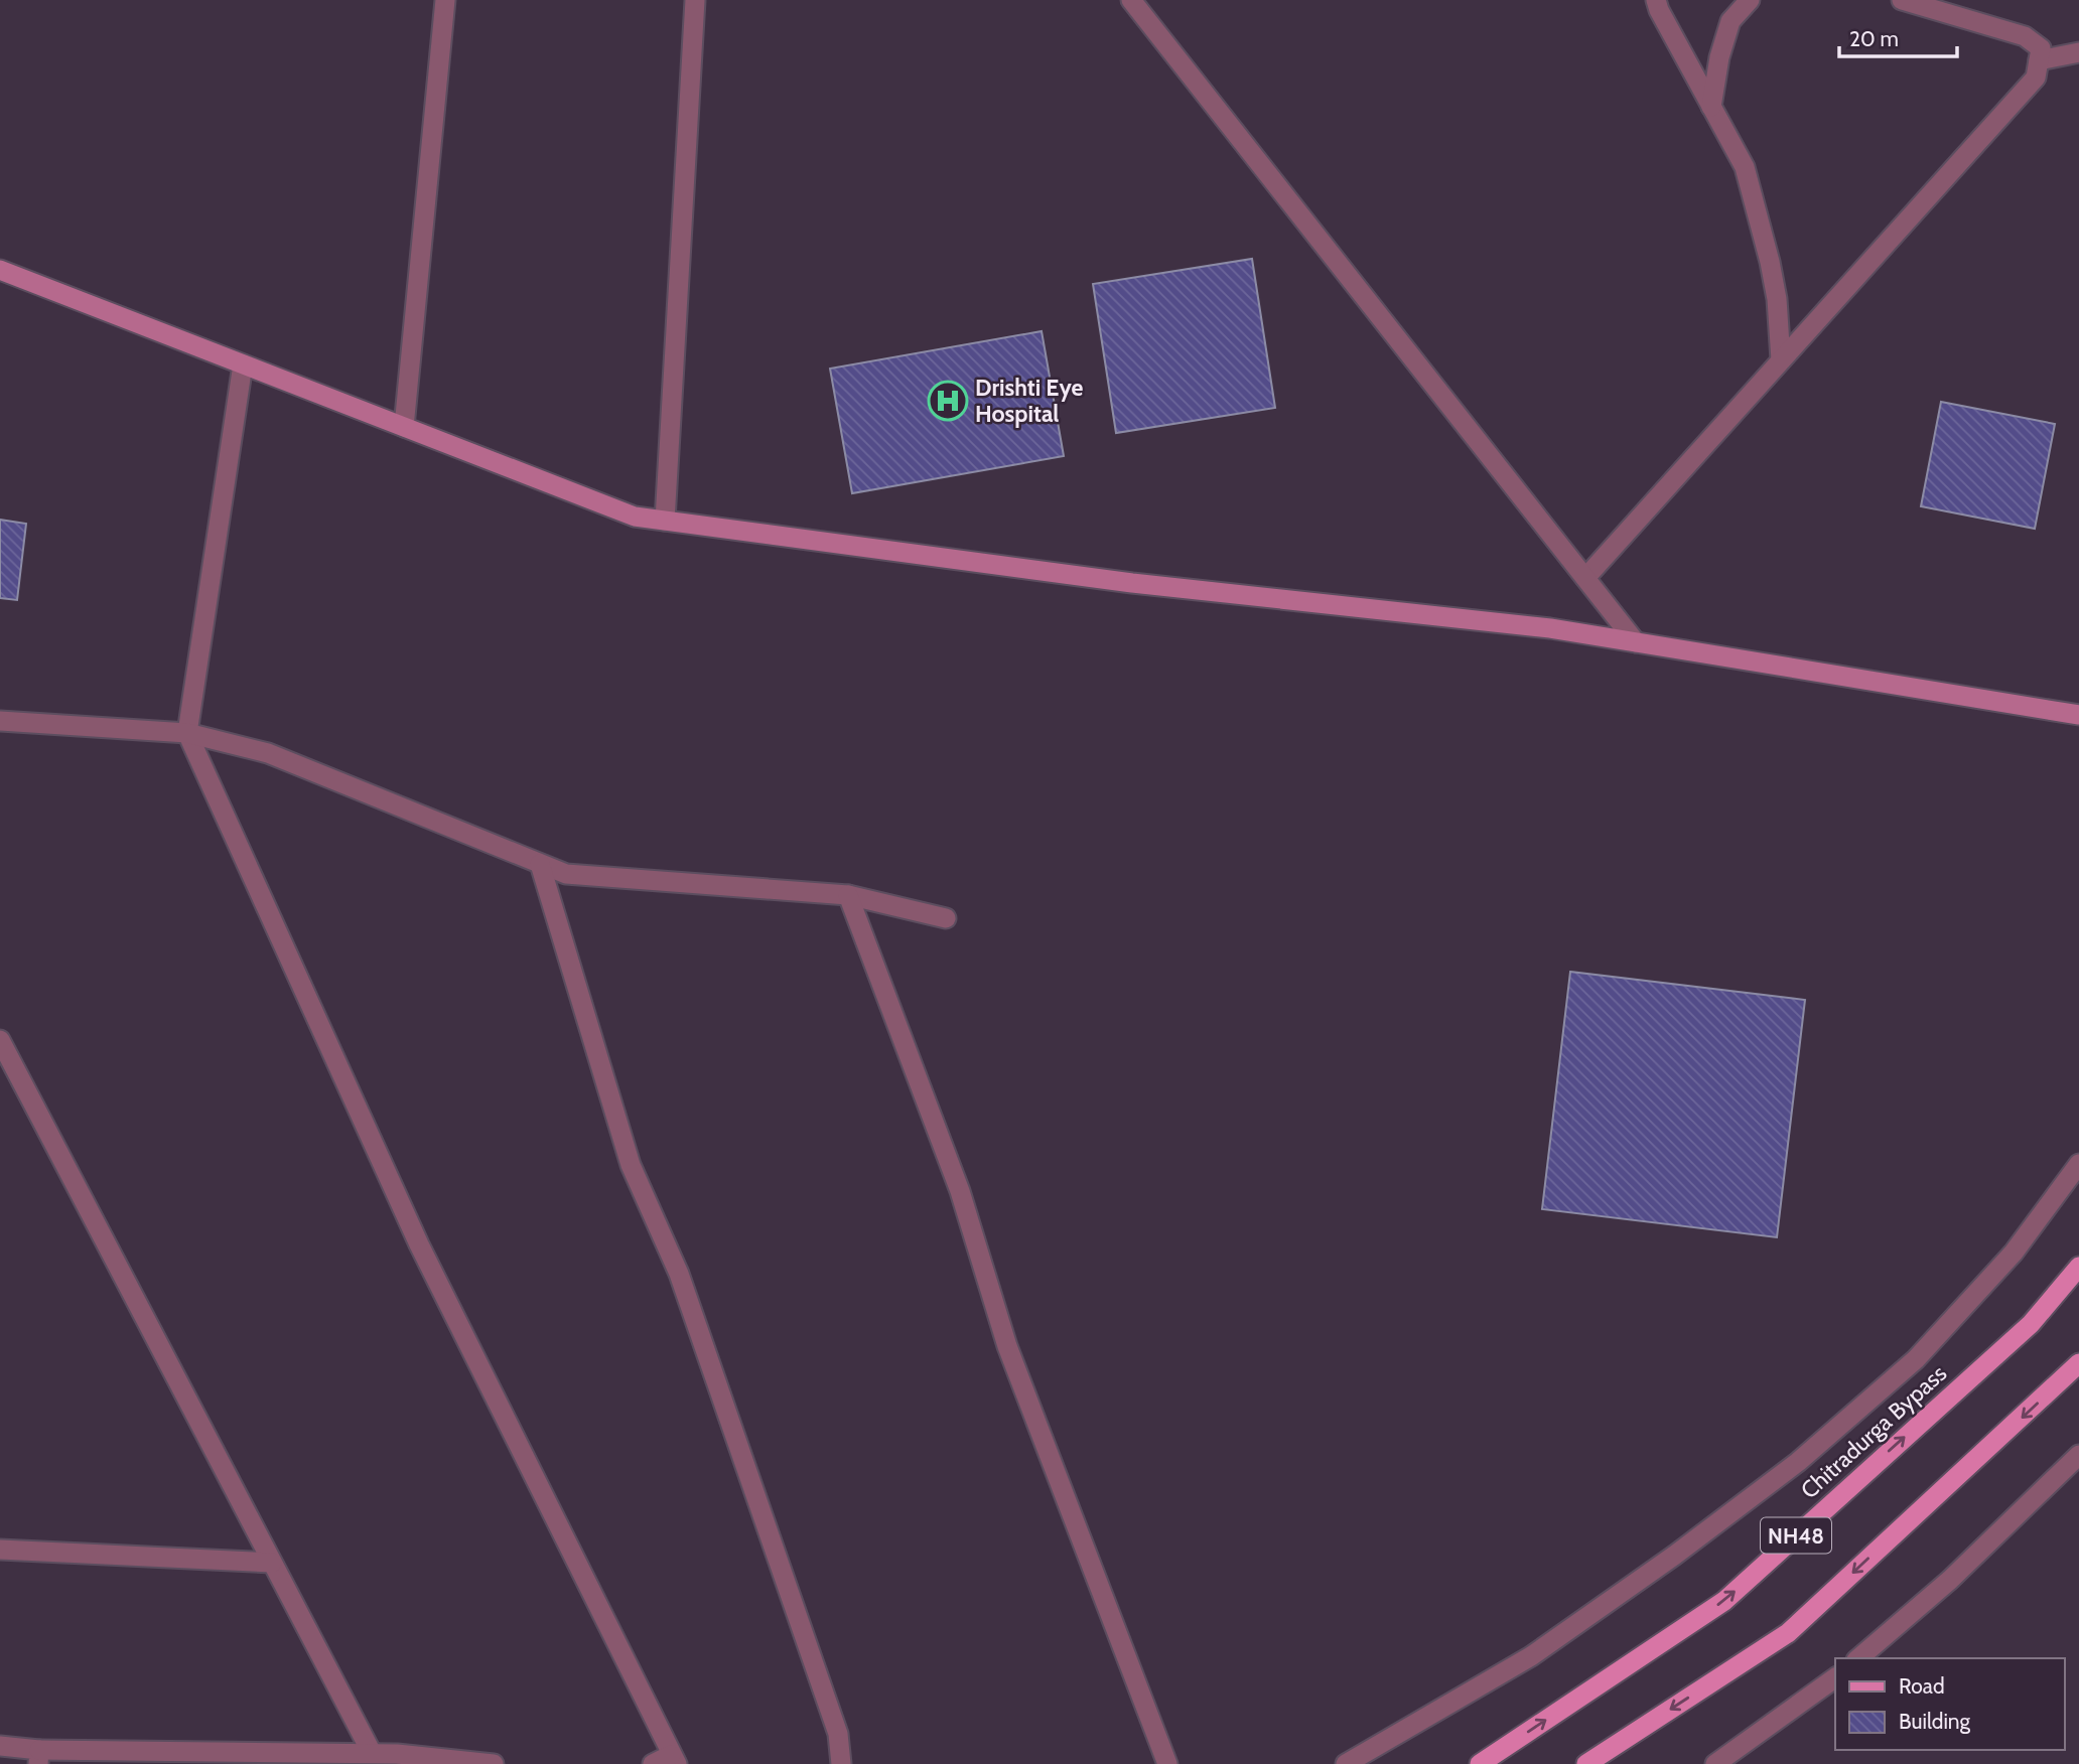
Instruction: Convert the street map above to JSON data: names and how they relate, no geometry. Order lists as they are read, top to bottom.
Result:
{
  "streets": {
    "main road": ["Chitradurga Bypass", "NH48"]
  },
  "places": {
    "hospital": ["Drishti Eye Hospital"]
  },
  "legend": ["Road", "Building"],
  "scale_bar": "20 m"
}
